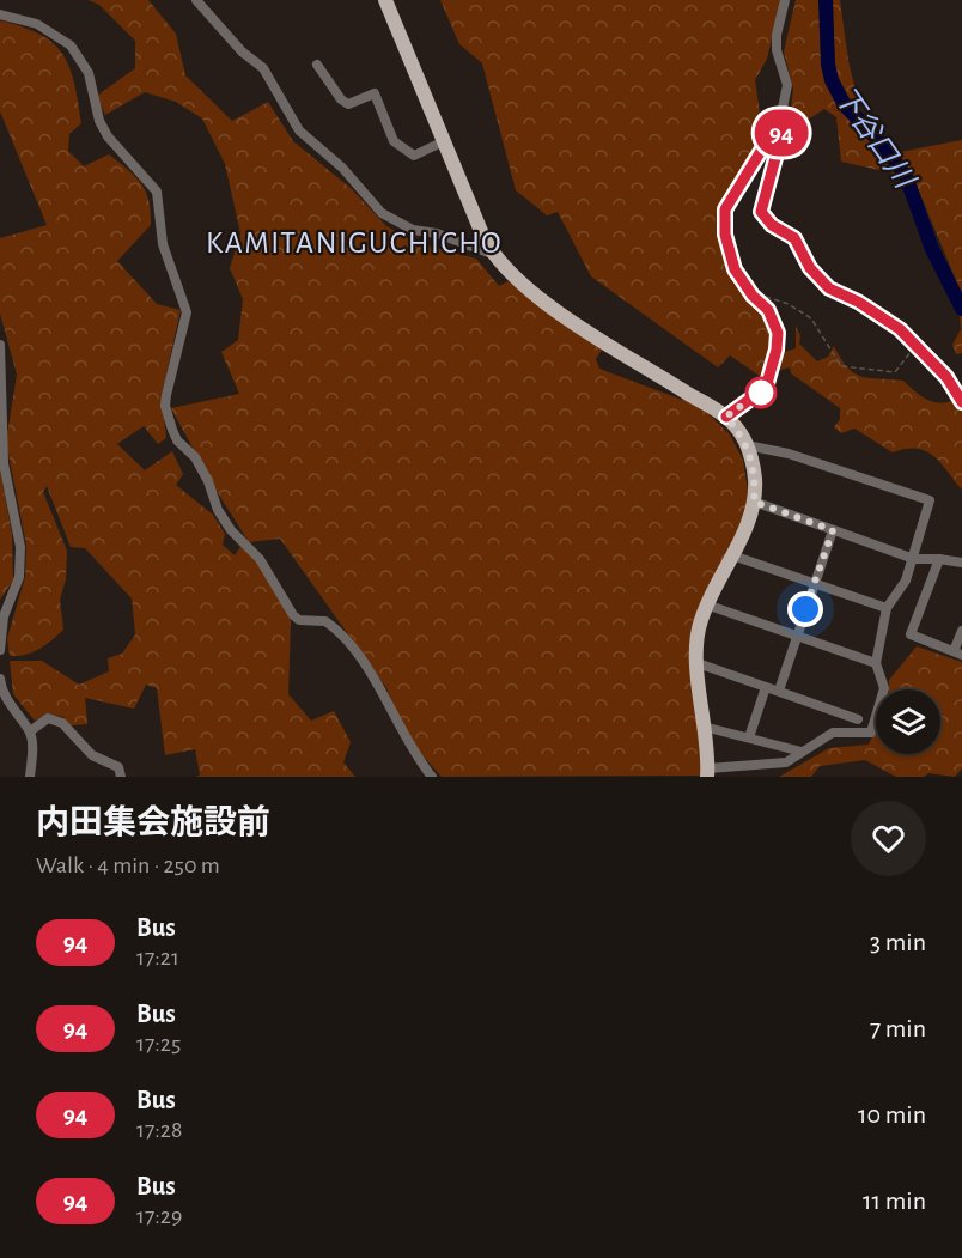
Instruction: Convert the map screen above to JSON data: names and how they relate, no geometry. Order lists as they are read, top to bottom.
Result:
{
  "districts": ["KAMITANIGUCHICHO"],
  "water": ["下谷口川"],
  "lines": ["bus line 94"],
  "page": {
    "on_map": "94",
    "heading": ["内田集会施設前", "Walk · 4 min · 250 m"],
    "list": [
      {
        "mark": "94",
        "name": "Bus",
        "note": "17:21",
        "value": "3 min"
      },
      {
        "mark": "94",
        "name": "Bus",
        "note": "17:25",
        "value": "7 min"
      },
      {
        "mark": "94",
        "name": "Bus",
        "note": "17:28",
        "value": "10 min"
      },
      {
        "mark": "94",
        "name": "Bus",
        "note": "17:29",
        "value": "11 min"
      }
    ]
  }
}
